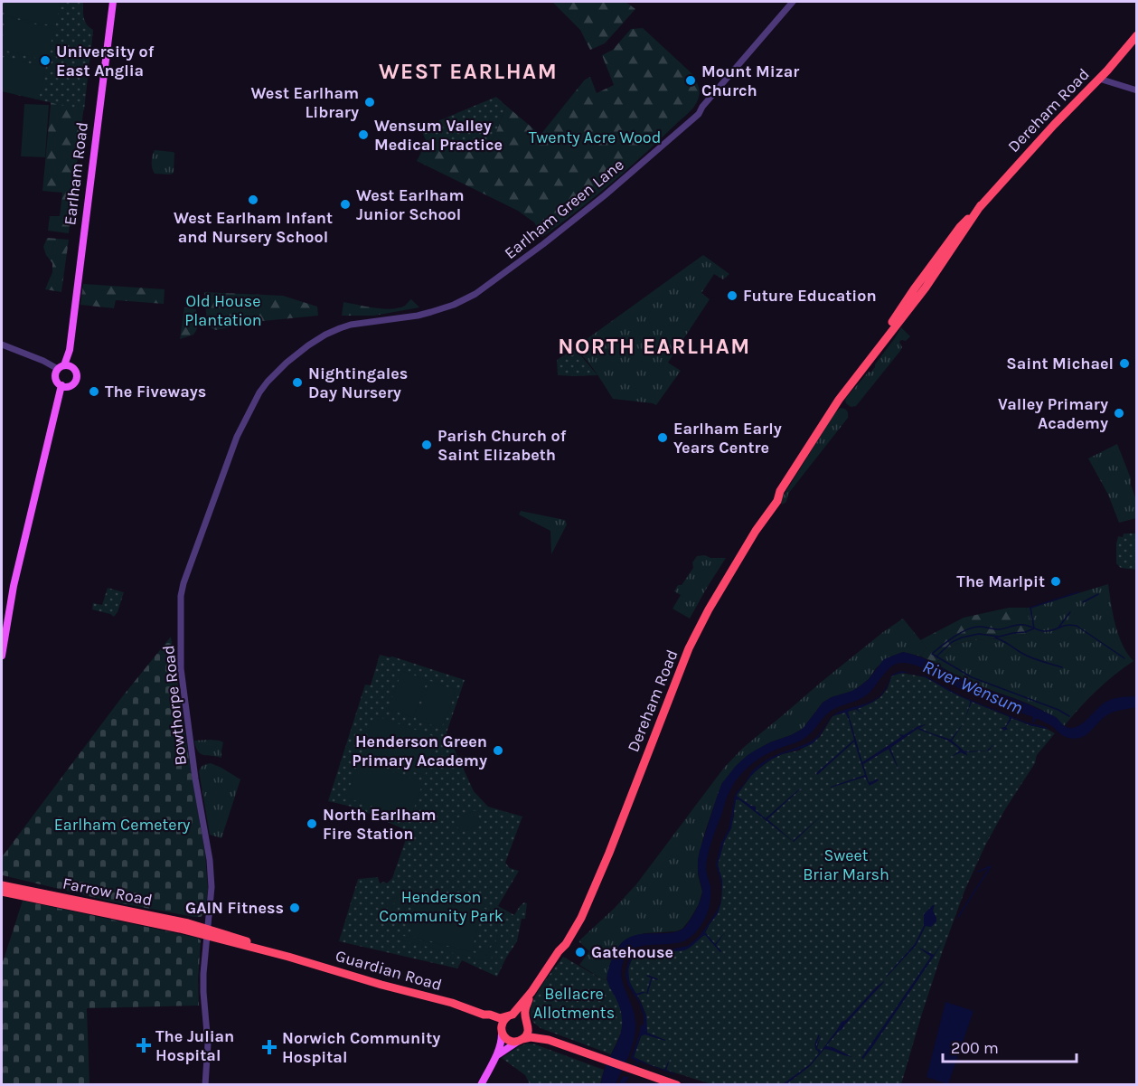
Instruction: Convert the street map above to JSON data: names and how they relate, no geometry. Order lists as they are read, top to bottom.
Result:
{
  "streets": {
    "highway": ["Dereham Road", "Farrow Road", "Guardian Road"],
    "main road": ["Earlham Road"],
    "street": ["Earlham Green Lane", "Bowthorpe Road"]
  },
  "crossings": [
    ["Dereham Road", "Guardian Road"],
    ["Earlham Green Lane", "Bowthorpe Road"],
    ["Bowthorpe Road", "Farrow Road"],
    ["Bowthorpe Road", "Guardian Road"],
    ["Farrow Road", "Guardian Road"]
  ],
  "districts": ["WEST EARLHAM", "NORTH EARLHAM"],
  "water": ["River Wensum"],
  "parks": [
    "Twenty Acre Wood",
    "Old House Plantation",
    "Earlham Cemetery",
    "Sweet Briar Marsh",
    "Henderson Community Park",
    "Bellacre Allotments"
  ],
  "places": {
    "other": [
      "University of East Anglia",
      "Mount Mizar Church",
      "West Earlham Library",
      "Wensum Valley Medical Practice",
      "West Earlham Infant and Nursery School",
      "West Earlham Junior School",
      "Future Education",
      "Saint Michael",
      "Nightingales Day Nursery",
      "The Fiveways",
      "Valley Primary Academy",
      "Earlham Early Years Centre",
      "Parish Church of Saint Elizabeth",
      "The Marlpit",
      "Henderson Green Primary Academy",
      "North Earlham Fire Station",
      "GAIN Fitness",
      "Gatehouse"
    ],
    "health": ["The Julian Hospital", "Norwich Community Hospital"]
  },
  "scale_bar": "200 m"
}
